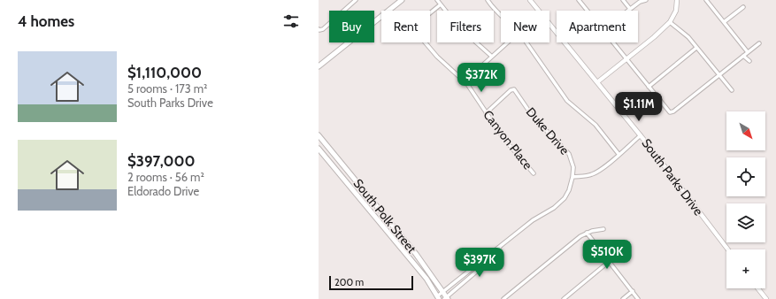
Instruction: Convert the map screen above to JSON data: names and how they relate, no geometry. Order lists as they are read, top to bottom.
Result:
{
  "streets": {
    "main road": ["South Polk Street"],
    "street": ["Duke Drive", "Canyon Place", "South Parks Drive"]
  },
  "crossings": [
    ["Duke Drive", "Canyon Place"]
  ],
  "scale_bar": "200 m",
  "north": "bottom right",
  "page": {
    "heading": "4 homes",
    "chip": [
      "Buy",
      "Rent",
      "Filters",
      "New",
      "Apartment"
    ],
    "list": [
      {
        "name": "$1,110,000",
        "note": "5 rooms · 173 m² · South Parks Drive"
      },
      {
        "name": "$397,000",
        "note": "2 rooms · 56 m² · Eldorado Drive"
      }
    ],
    "price": [
      "$372K",
      "$1.11M",
      "$510K",
      "$397K"
    ],
    "map_buttons": "+",
    "scale": "200 m"
  }
}
